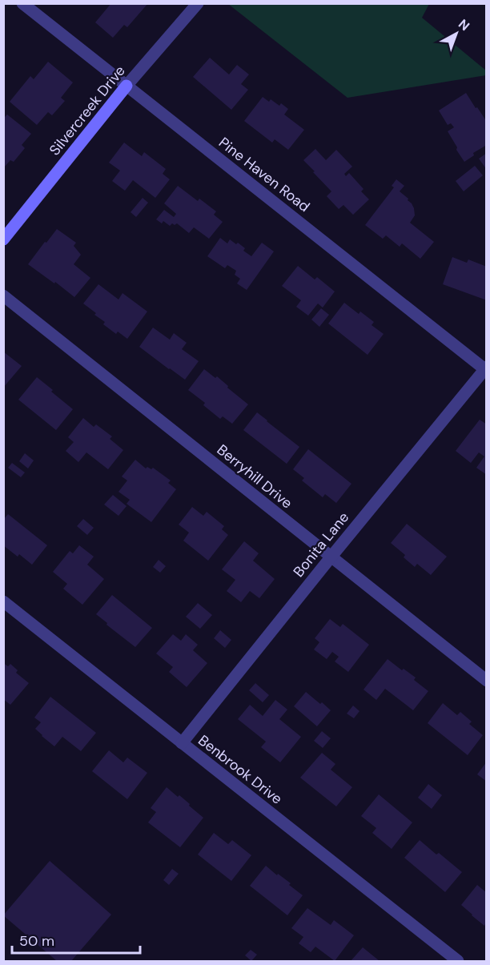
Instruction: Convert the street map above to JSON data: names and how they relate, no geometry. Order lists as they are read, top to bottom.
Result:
{
  "streets": {
    "street": [
      "Silvercreek Drive",
      "Pine Haven Road",
      "Berryhill Drive",
      "Bonita Lane",
      "Benbrook Drive"
    ]
  },
  "crossings": [
    ["Silvercreek Drive", "Pine Haven Road"],
    ["Pine Haven Road", "Bonita Lane"],
    ["Berryhill Drive", "Bonita Lane"],
    ["Bonita Lane", "Benbrook Drive"]
  ],
  "scale_bar": "50 m",
  "north": "top right"
}
